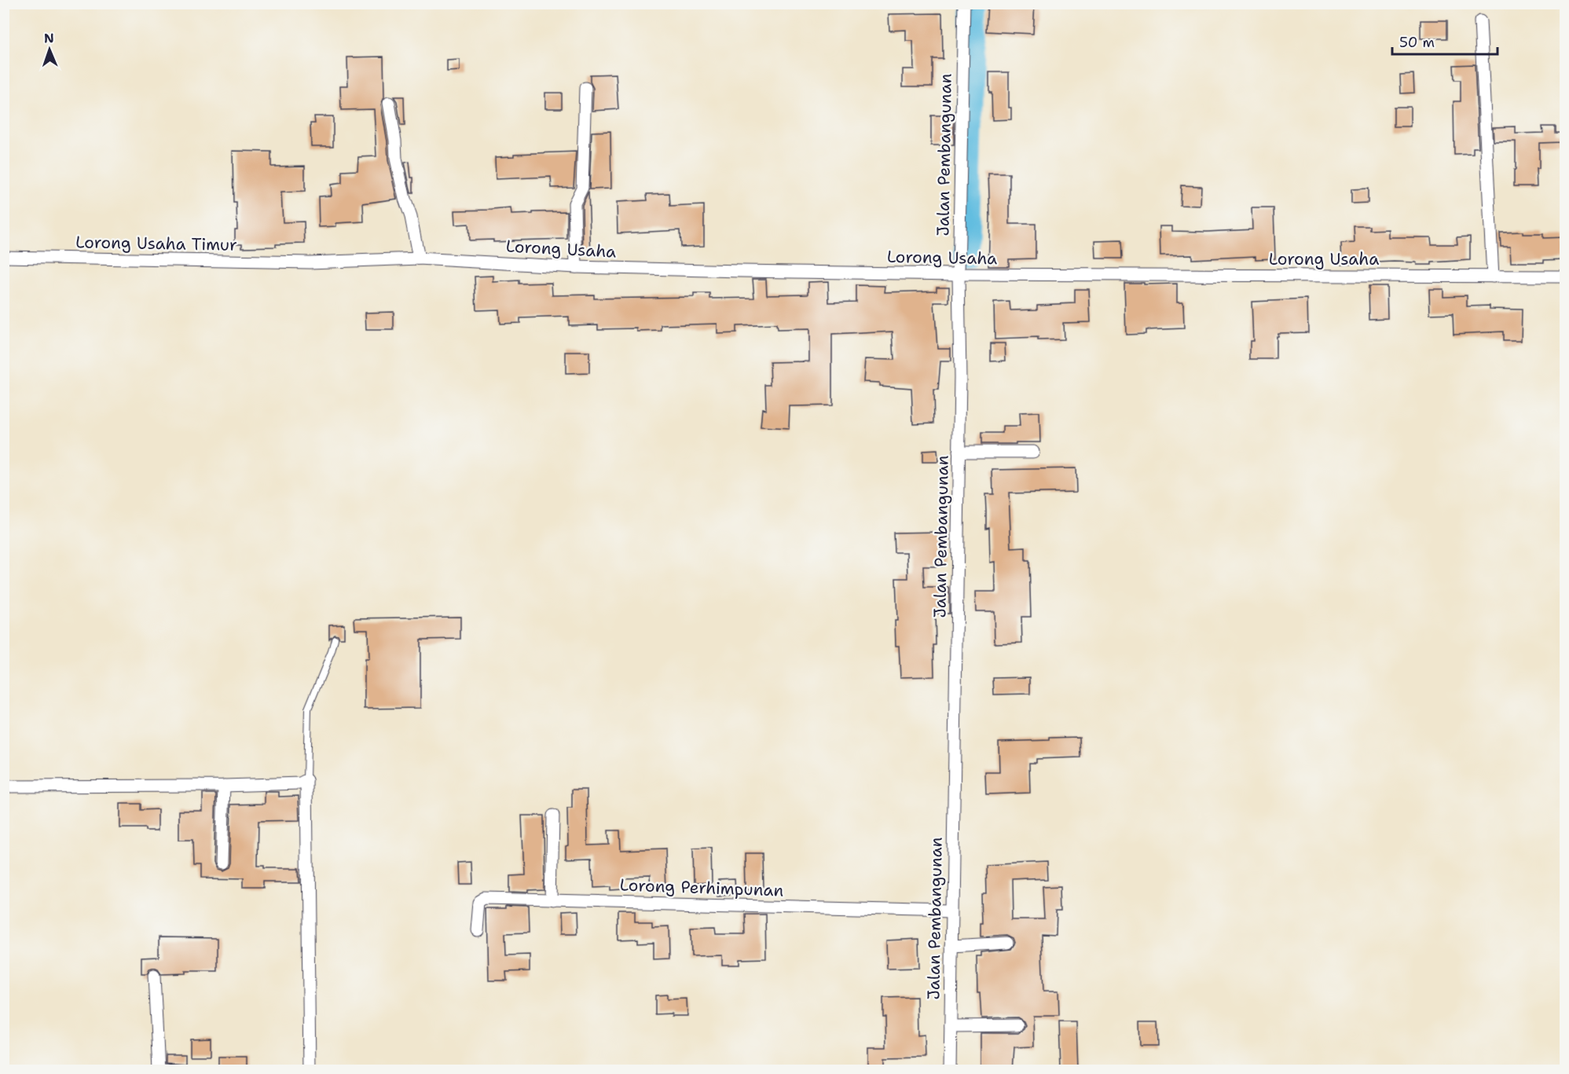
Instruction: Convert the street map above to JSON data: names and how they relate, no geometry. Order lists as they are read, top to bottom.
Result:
{
  "streets": {
    "street": [
      "Jalan Pembangunan",
      "Lorong Usaha Timur",
      "Lorong Usaha",
      "Lorong Perhimpunan"
    ]
  },
  "crossings": [
    ["Jalan Pembangunan", "Lorong Usaha"],
    ["Jalan Pembangunan", "Lorong Perhimpunan"],
    ["Lorong Usaha Timur", "Lorong Usaha"]
  ],
  "scale_bar": "50 m",
  "north": "top"
}
